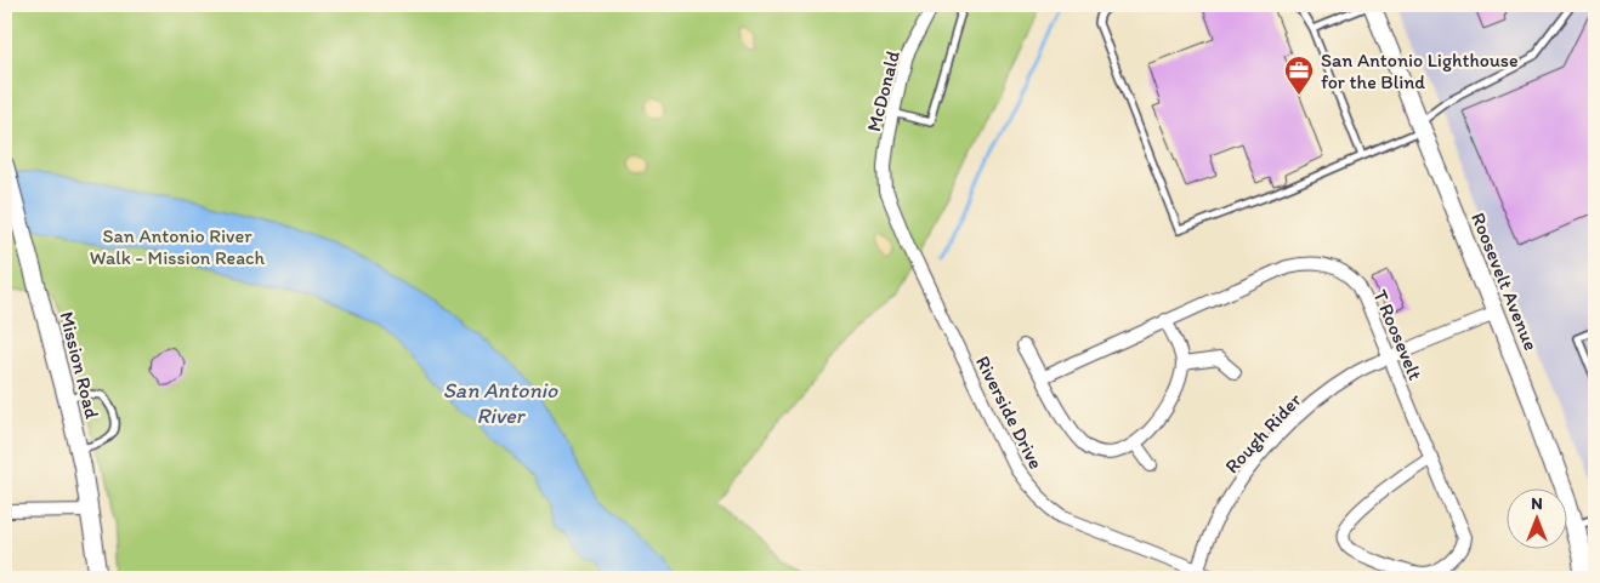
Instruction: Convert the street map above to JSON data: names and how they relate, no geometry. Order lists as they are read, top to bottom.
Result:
{
  "streets": {
    "main road": ["Roosevelt Avenue", "Mission Road"],
    "street": [
      "McDonald",
      "T Roosevelt",
      "Riverside Drive",
      "Rough Rider"
    ]
  },
  "crossings": [
    ["McDonald", "Riverside Drive"],
    ["Roosevelt Avenue", "Rough Rider"],
    ["T Roosevelt", "Rough Rider"],
    ["Riverside Drive", "Rough Rider"]
  ],
  "water": ["San Antonio River"],
  "parks": ["San Antonio River Walk - Mission Reach"],
  "places": {
    "office": ["San Antonio Lighthouse for the Blind"]
  },
  "north": "top"
}
